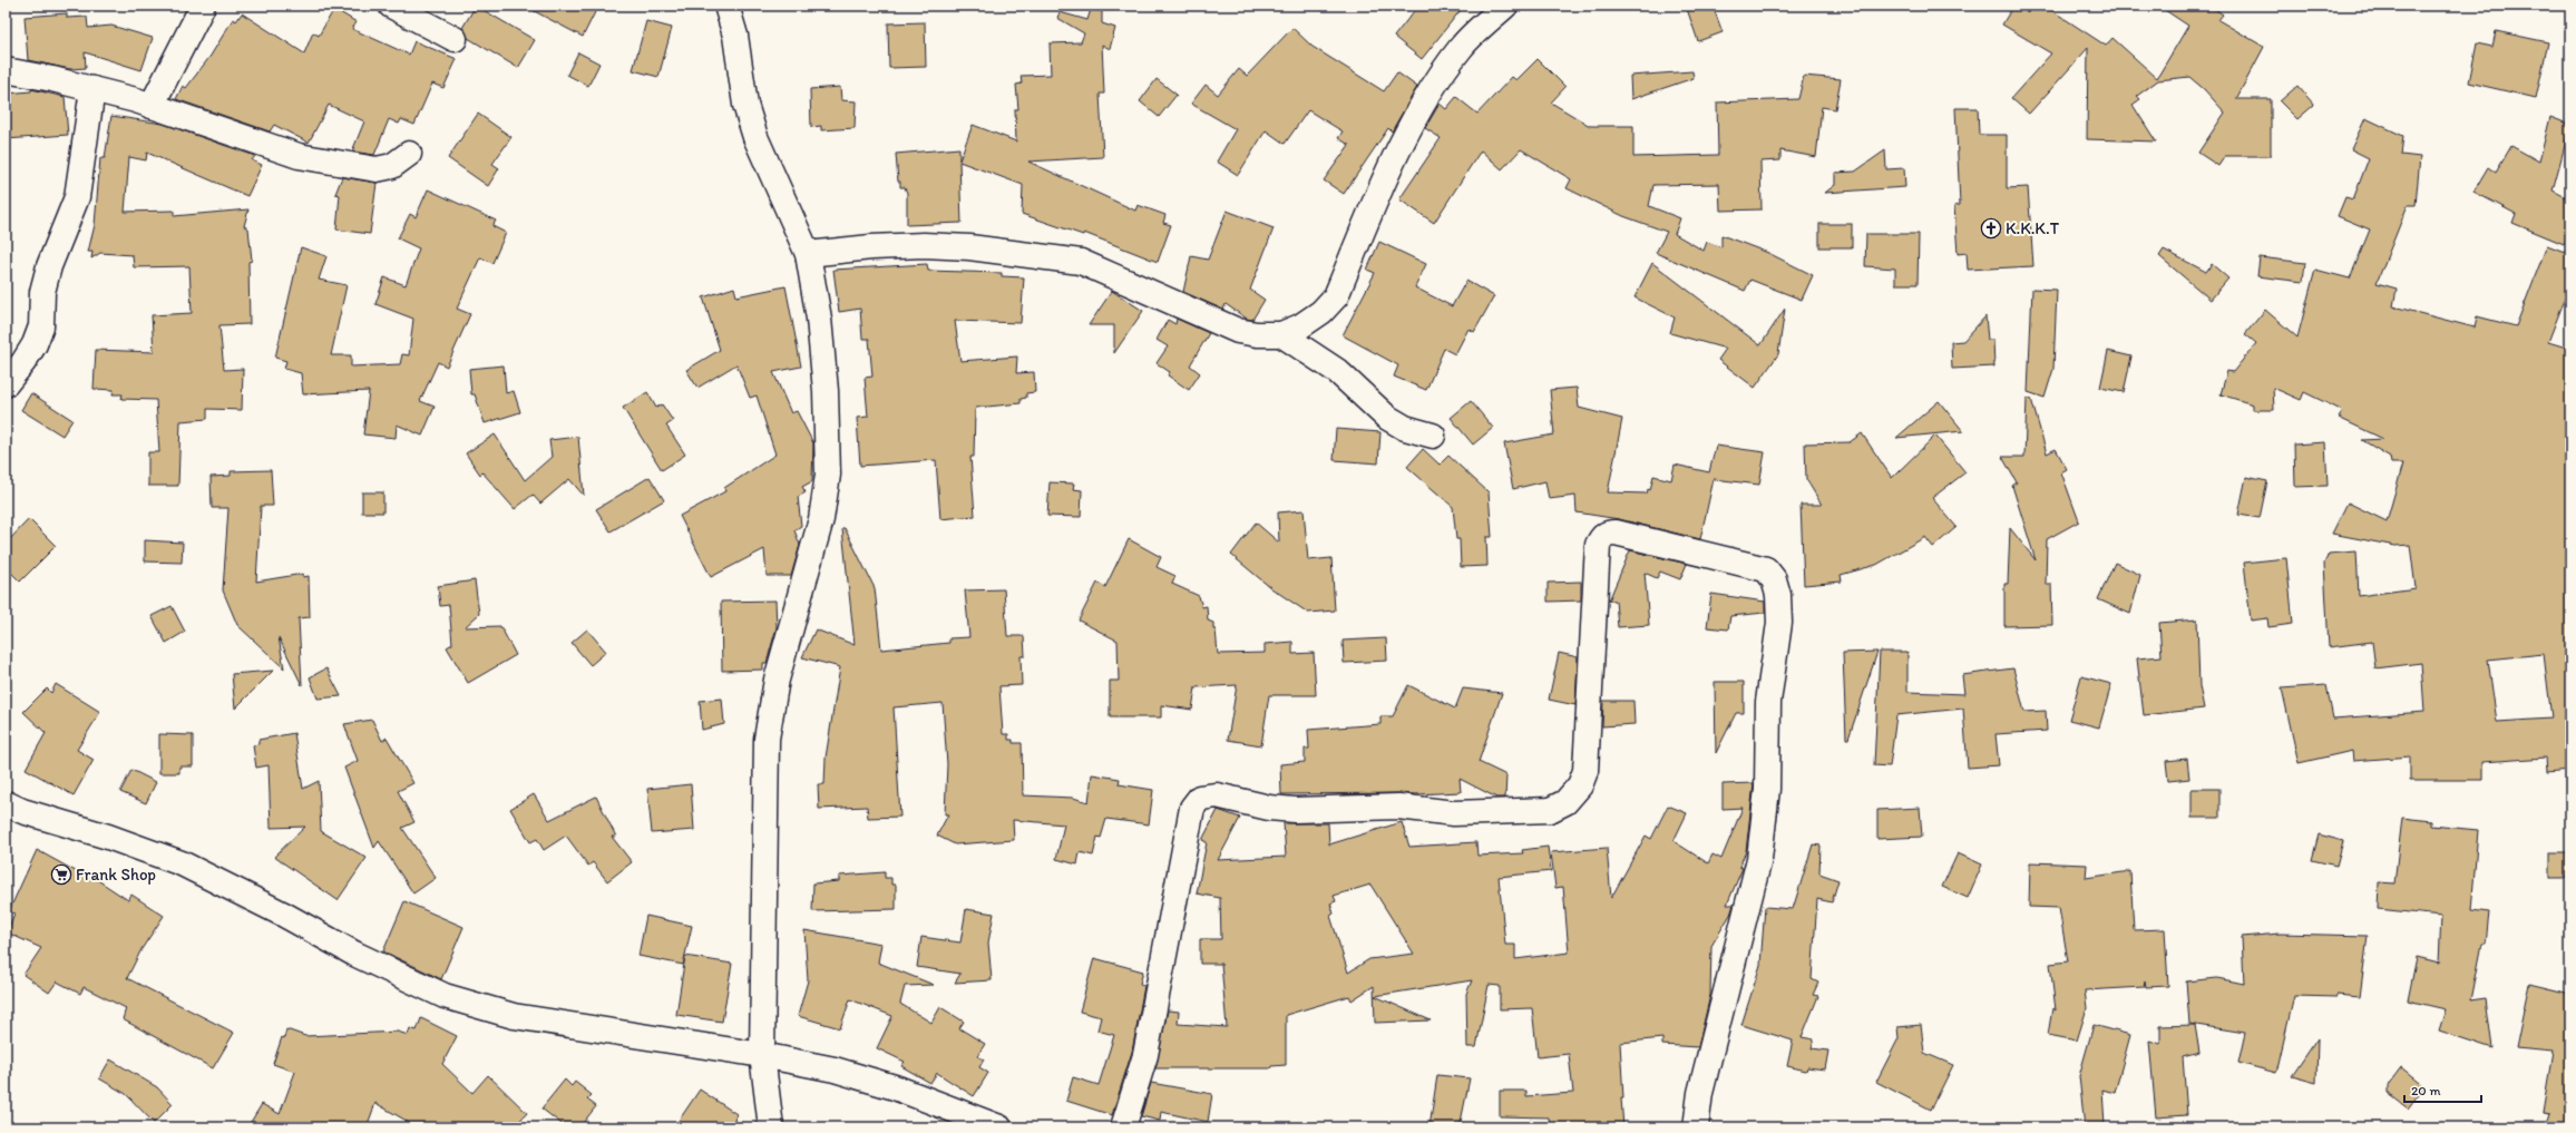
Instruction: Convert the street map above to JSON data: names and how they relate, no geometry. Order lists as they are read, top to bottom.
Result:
{
  "places": {
    "church": ["K.K.K.T"],
    "supermarket": ["Frank Shop"]
  },
  "scale_bar": "20 m"
}
